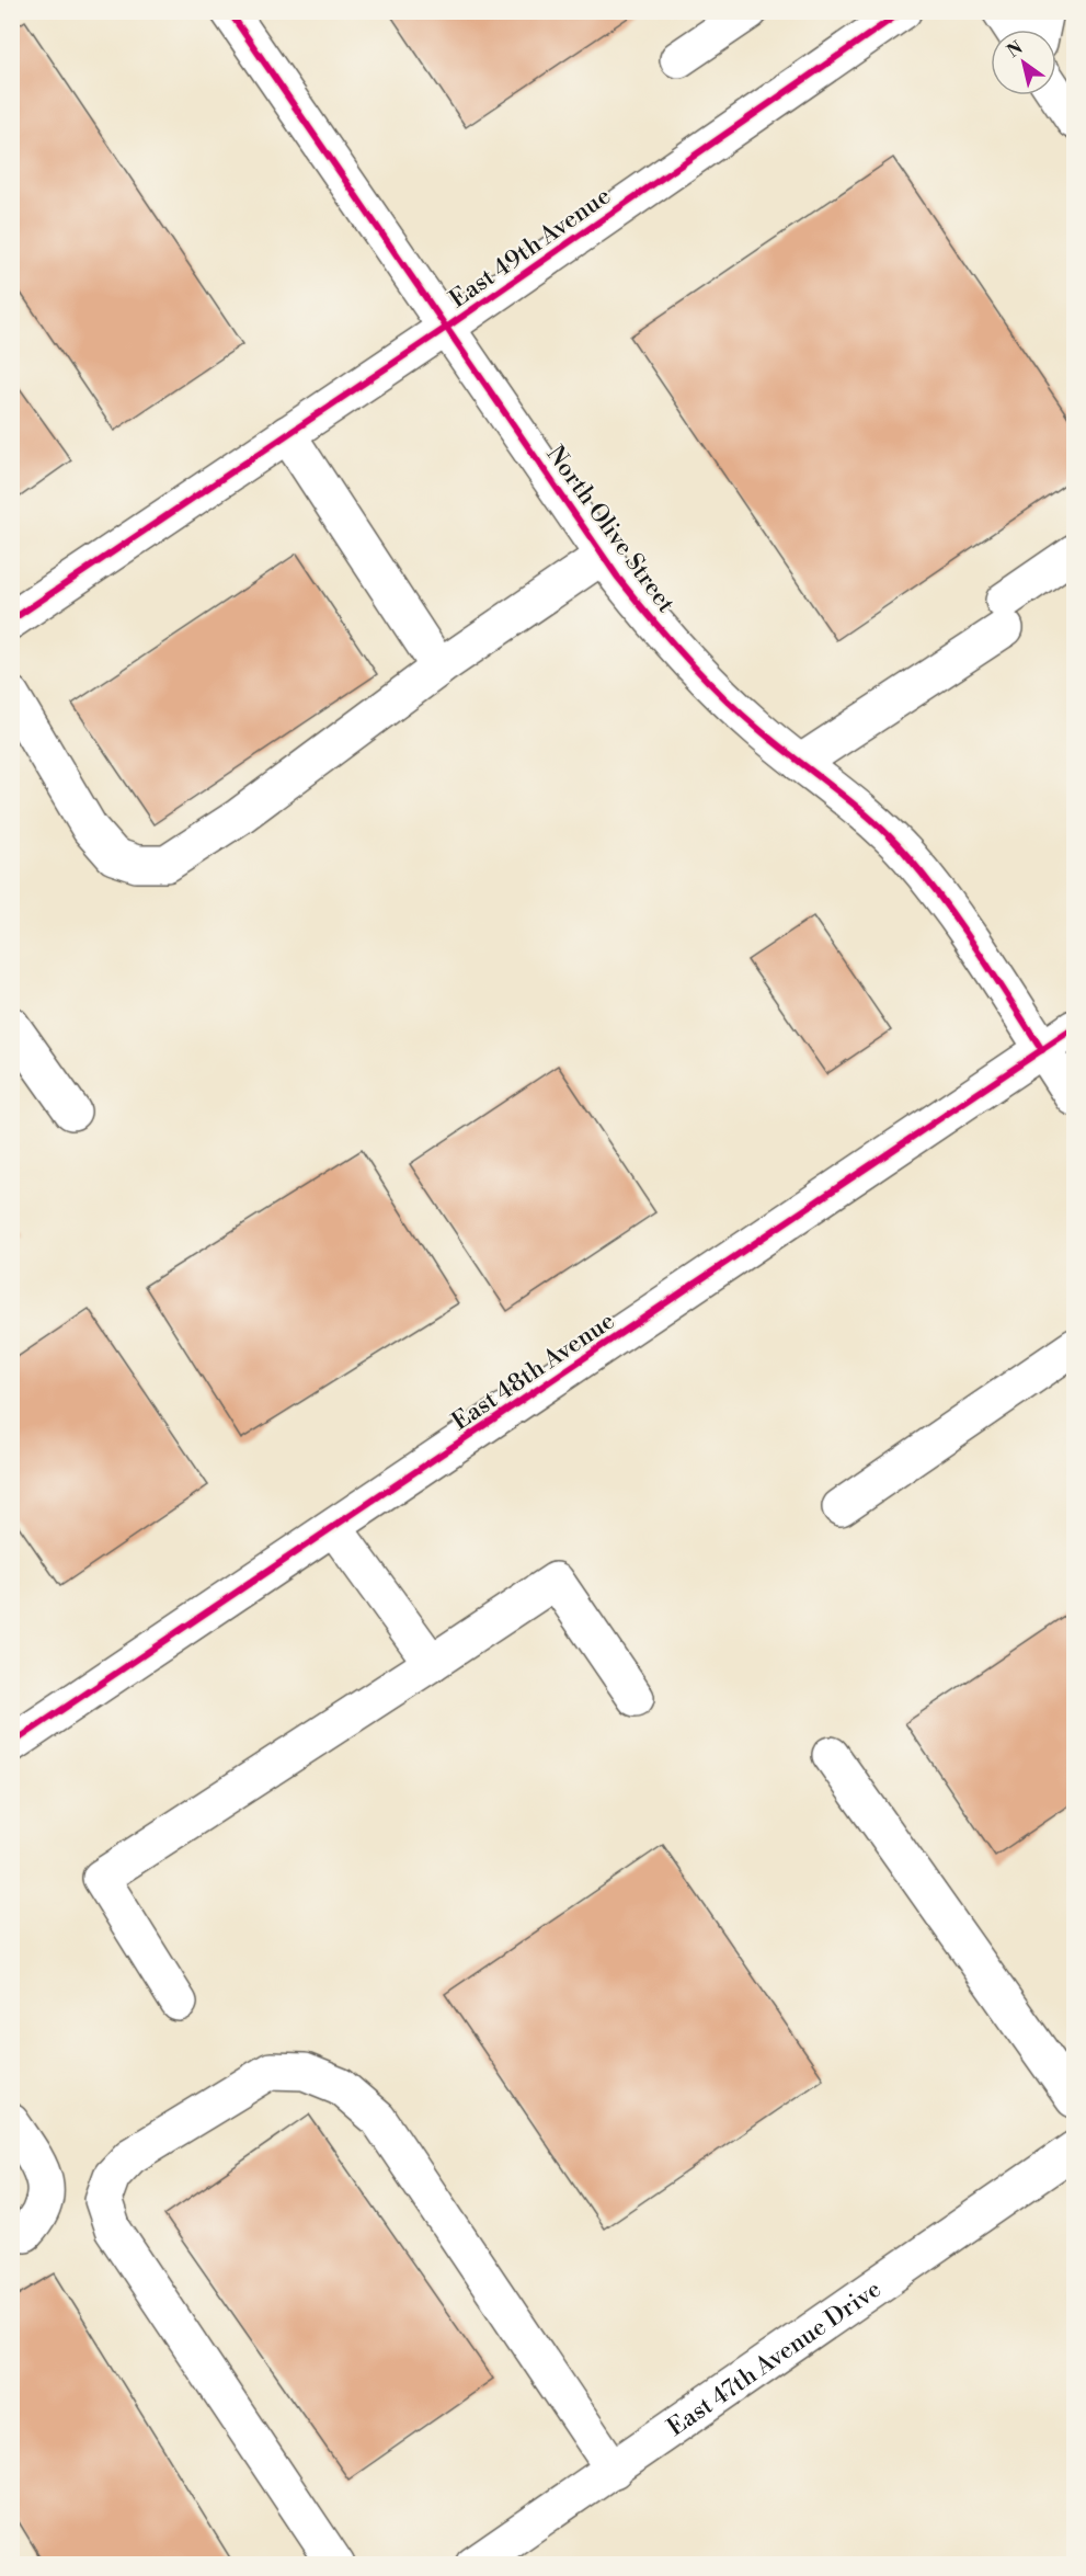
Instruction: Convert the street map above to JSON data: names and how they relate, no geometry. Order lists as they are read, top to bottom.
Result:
{
  "streets": {
    "street": [
      "East 49th Avenue",
      "North Olive Street",
      "East 48th Avenue",
      "East 47th Avenue Drive"
    ]
  },
  "crossings": [
    ["East 49th Avenue", "North Olive Street"],
    ["North Olive Street", "East 48th Avenue"]
  ],
  "north": "top left"
}
